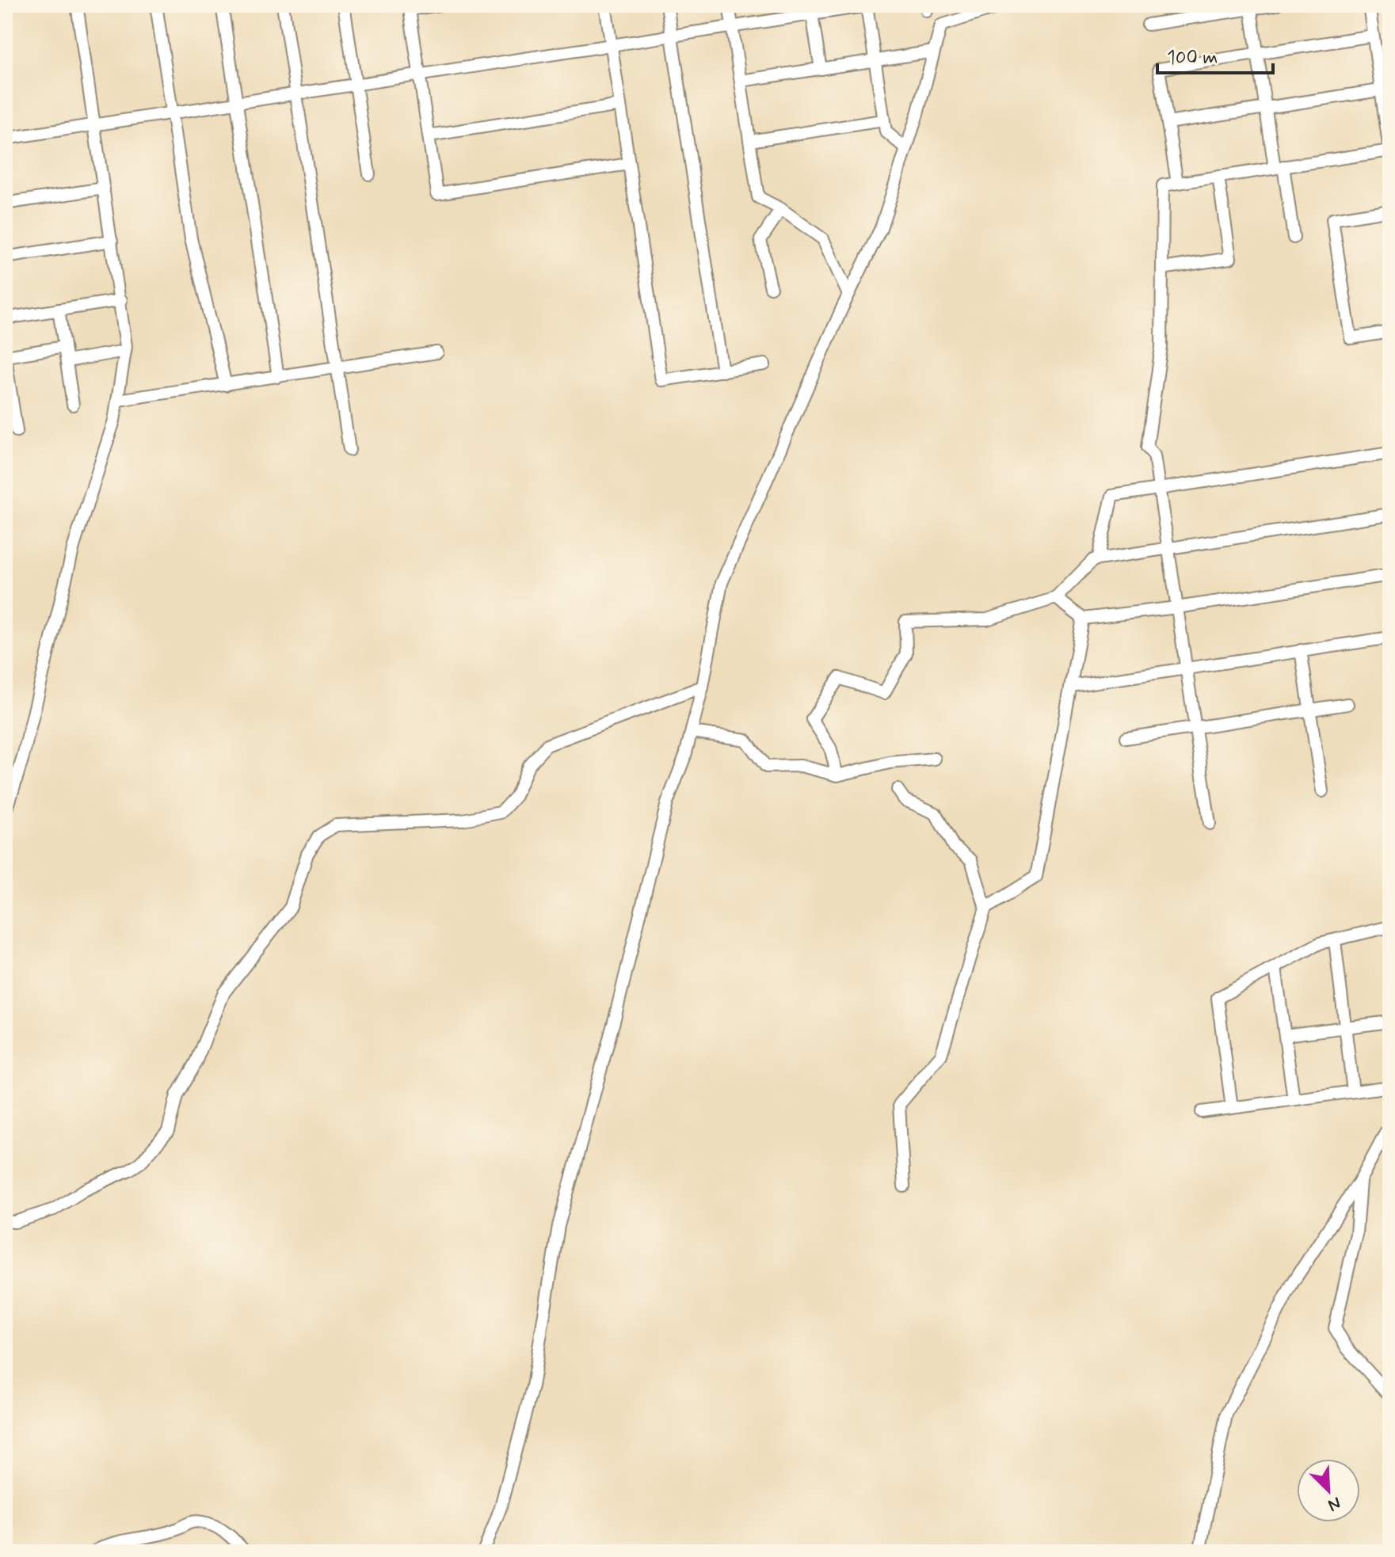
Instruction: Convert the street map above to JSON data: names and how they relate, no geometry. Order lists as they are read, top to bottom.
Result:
{
  "scale_bar": "100 m",
  "north": "bottom right"
}
